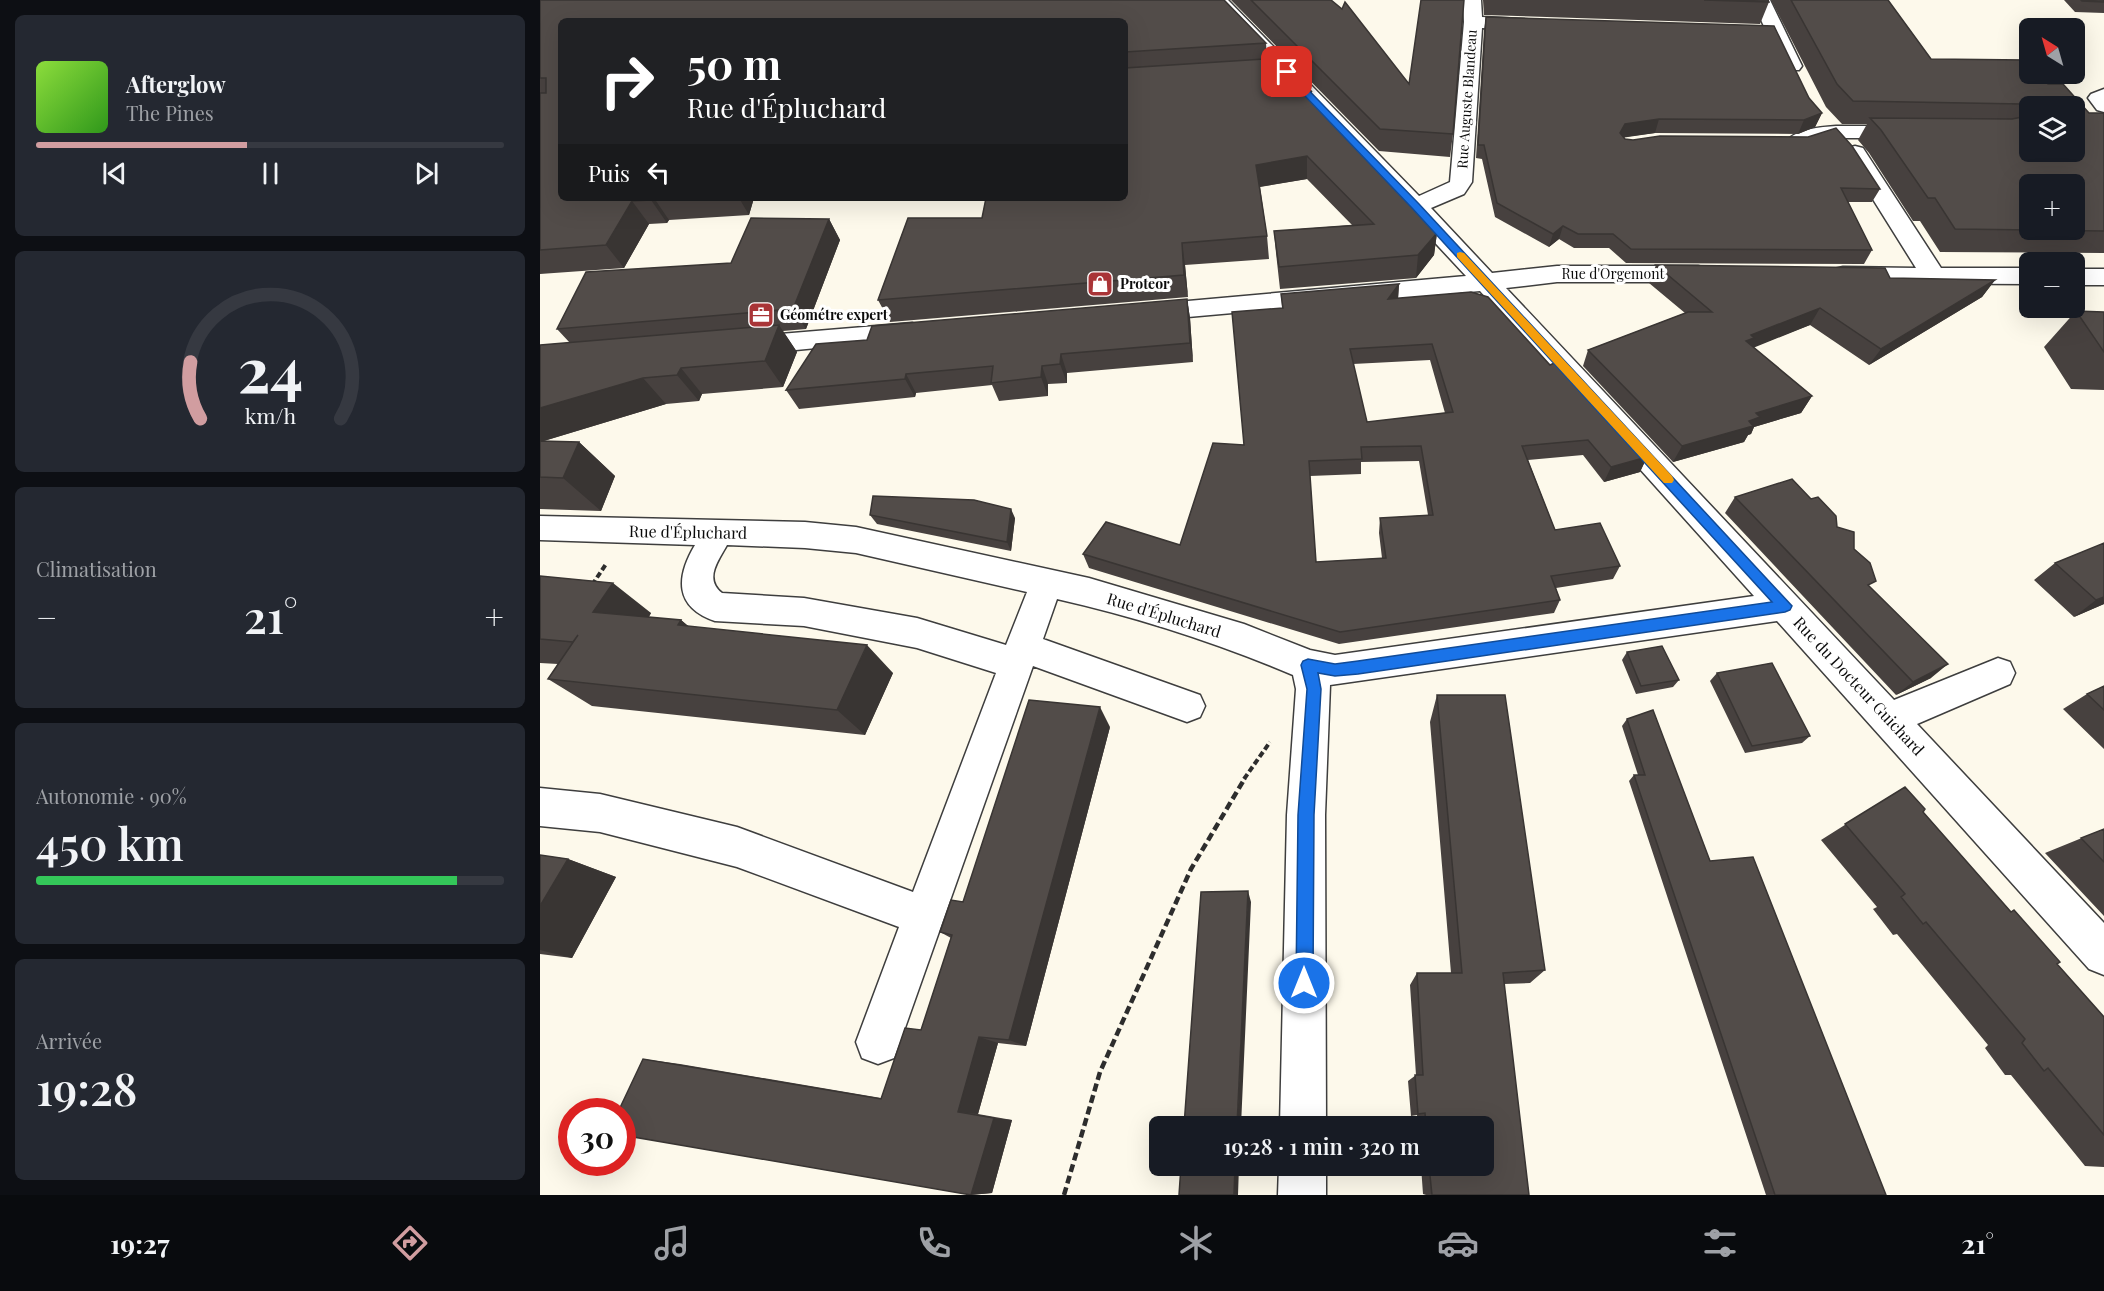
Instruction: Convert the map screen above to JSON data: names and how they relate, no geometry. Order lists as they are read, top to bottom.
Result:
{
  "streets": {
    "street": [
      "Rue Auguste Blandeau",
      "Rue d'Orgemont",
      "Rue d'Épluchard",
      "Rue du Docteur Guichard"
    ]
  },
  "crossings": [
    ["Rue Auguste Blandeau", "Rue du Docteur Guichard"],
    ["Rue d'Orgemont", "Rue du Docteur Guichard"],
    ["Rue d'Épluchard", "Rue du Docteur Guichard"]
  ],
  "places": {
    "shop": ["Proteor"],
    "office": ["Géométre expert"]
  },
  "north": "top left",
  "page": {
    "map_buttons": ["+", "−"],
    "turn": ["50 m", "Rue d'Épluchard"],
    "song": ["Afterglow", "The Pines"],
    "then": "Puis",
    "tile": [
      "Climatisation",
      ["Autonomie · 90%", "450 km"],
      ["Arrivée", "19:28"]
    ],
    "heat": ["−", "21°", "+"],
    "limit": "30",
    "trip": "19:28 · 1 min · 320 m",
    "tabs": ["19:27", "21°"],
    "gauge": ["24", "km/h"]
  }
}
